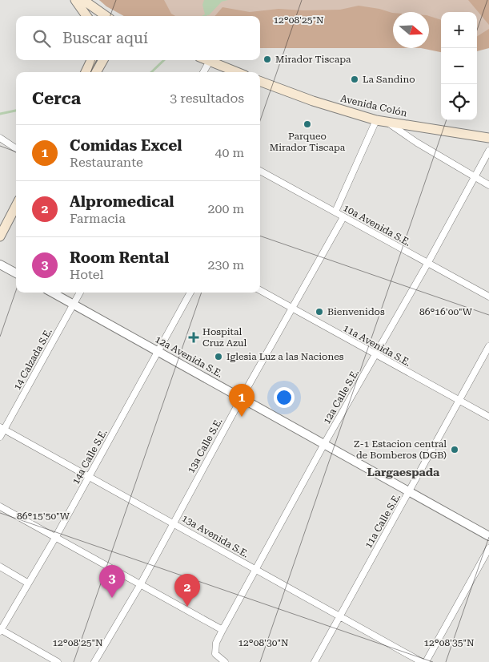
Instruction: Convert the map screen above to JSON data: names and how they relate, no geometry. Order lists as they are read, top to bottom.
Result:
{
  "streets": {
    "main road": ["Avenida Colón"],
    "street": [
      "10a Avenida S.E.",
      "11a Avenida S.E.",
      "12a Avenida S.E.",
      "14 Calzada S.E.",
      "12a Calle S.E.",
      "13a Calle S.E.",
      "14a Calle S.E.",
      "11a Calle S.E.",
      "13a Avenida S.E."
    ]
  },
  "crossings": [
    ["10a Avenida S.E.", "12a Calle S.E."],
    ["10a Avenida S.E.", "13a Calle S.E."],
    ["11a Avenida S.E.", "12a Calle S.E."],
    ["11a Avenida S.E.", "13a Calle S.E."],
    ["11a Avenida S.E.", "11a Calle S.E."],
    ["12a Avenida S.E.", "14 Calzada S.E."],
    ["12a Avenida S.E.", "12a Calle S.E."],
    ["12a Avenida S.E.", "13a Calle S.E."],
    ["12a Avenida S.E.", "14a Calle S.E."],
    ["12a Avenida S.E.", "11a Calle S.E."],
    ["14 Calzada S.E.", "13a Avenida S.E."],
    ["12a Calle S.E.", "13a Avenida S.E."],
    ["13a Calle S.E.", "13a Avenida S.E."],
    ["14a Calle S.E.", "13a Avenida S.E."],
    ["11a Calle S.E.", "13a Avenida S.E."]
  ],
  "districts": ["Largaespada"],
  "places": {
    "other": [
      "Mirador Tiscapa",
      "La Sandino",
      "Parqueo Mirador Tiscapa",
      "Bienvenidos",
      "Iglesia Luz a las Naciones",
      "Z-1 Estacion central de Bomberos (DGB)"
    ],
    "health": ["Hospital Cruz Azul"]
  },
  "north": "right",
  "page": {
    "map_buttons": ["+", "−"],
    "search": "Buscar aquí",
    "heading": ["Cerca", "3 resultados"],
    "list": [
      {
        "mark": "1",
        "name": "Comidas Excel",
        "note": "Restaurante",
        "value": "40 m"
      },
      {
        "mark": "2",
        "name": "Alpromedical",
        "note": "Farmacia",
        "value": "200 m"
      },
      {
        "mark": "3",
        "name": "Room Rental",
        "note": "Hotel",
        "value": "230 m"
      }
    ],
    "pins": ["1", "3", "2"]
  },
  "coordinates": [
    "12°08'25\"N",
    "86°16'00\"W",
    "86°15'50\"W",
    "12°08'30\"N",
    "12°08'35\"N"
  ]
}
